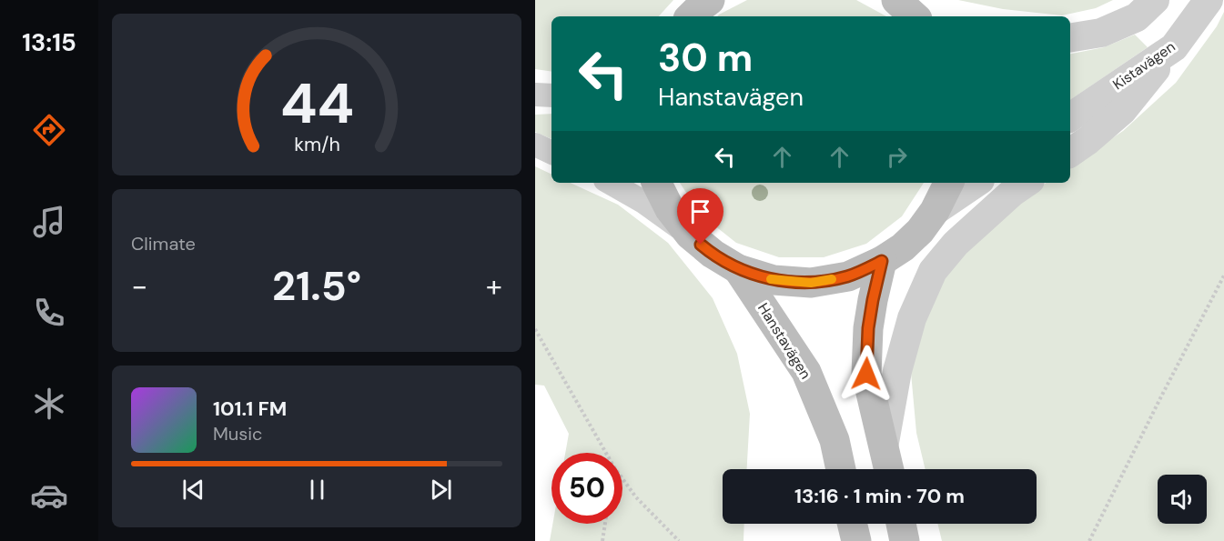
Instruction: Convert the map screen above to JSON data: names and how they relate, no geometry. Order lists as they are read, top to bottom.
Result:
{
  "streets": {
    "main road": ["Hanstavägen"],
    "street": ["Kistavägen"]
  },
  "page": {
    "tabs": "13:15",
    "turn": ["30 m", "Hanstavägen"],
    "tile": "Climate",
    "heat": ["−", "21.5°", "+"],
    "song": ["101.1 FM", "Music"],
    "limit": "50",
    "trip": "13:16 · 1 min · 70 m",
    "gauge": ["44", "km/h"]
  }
}
